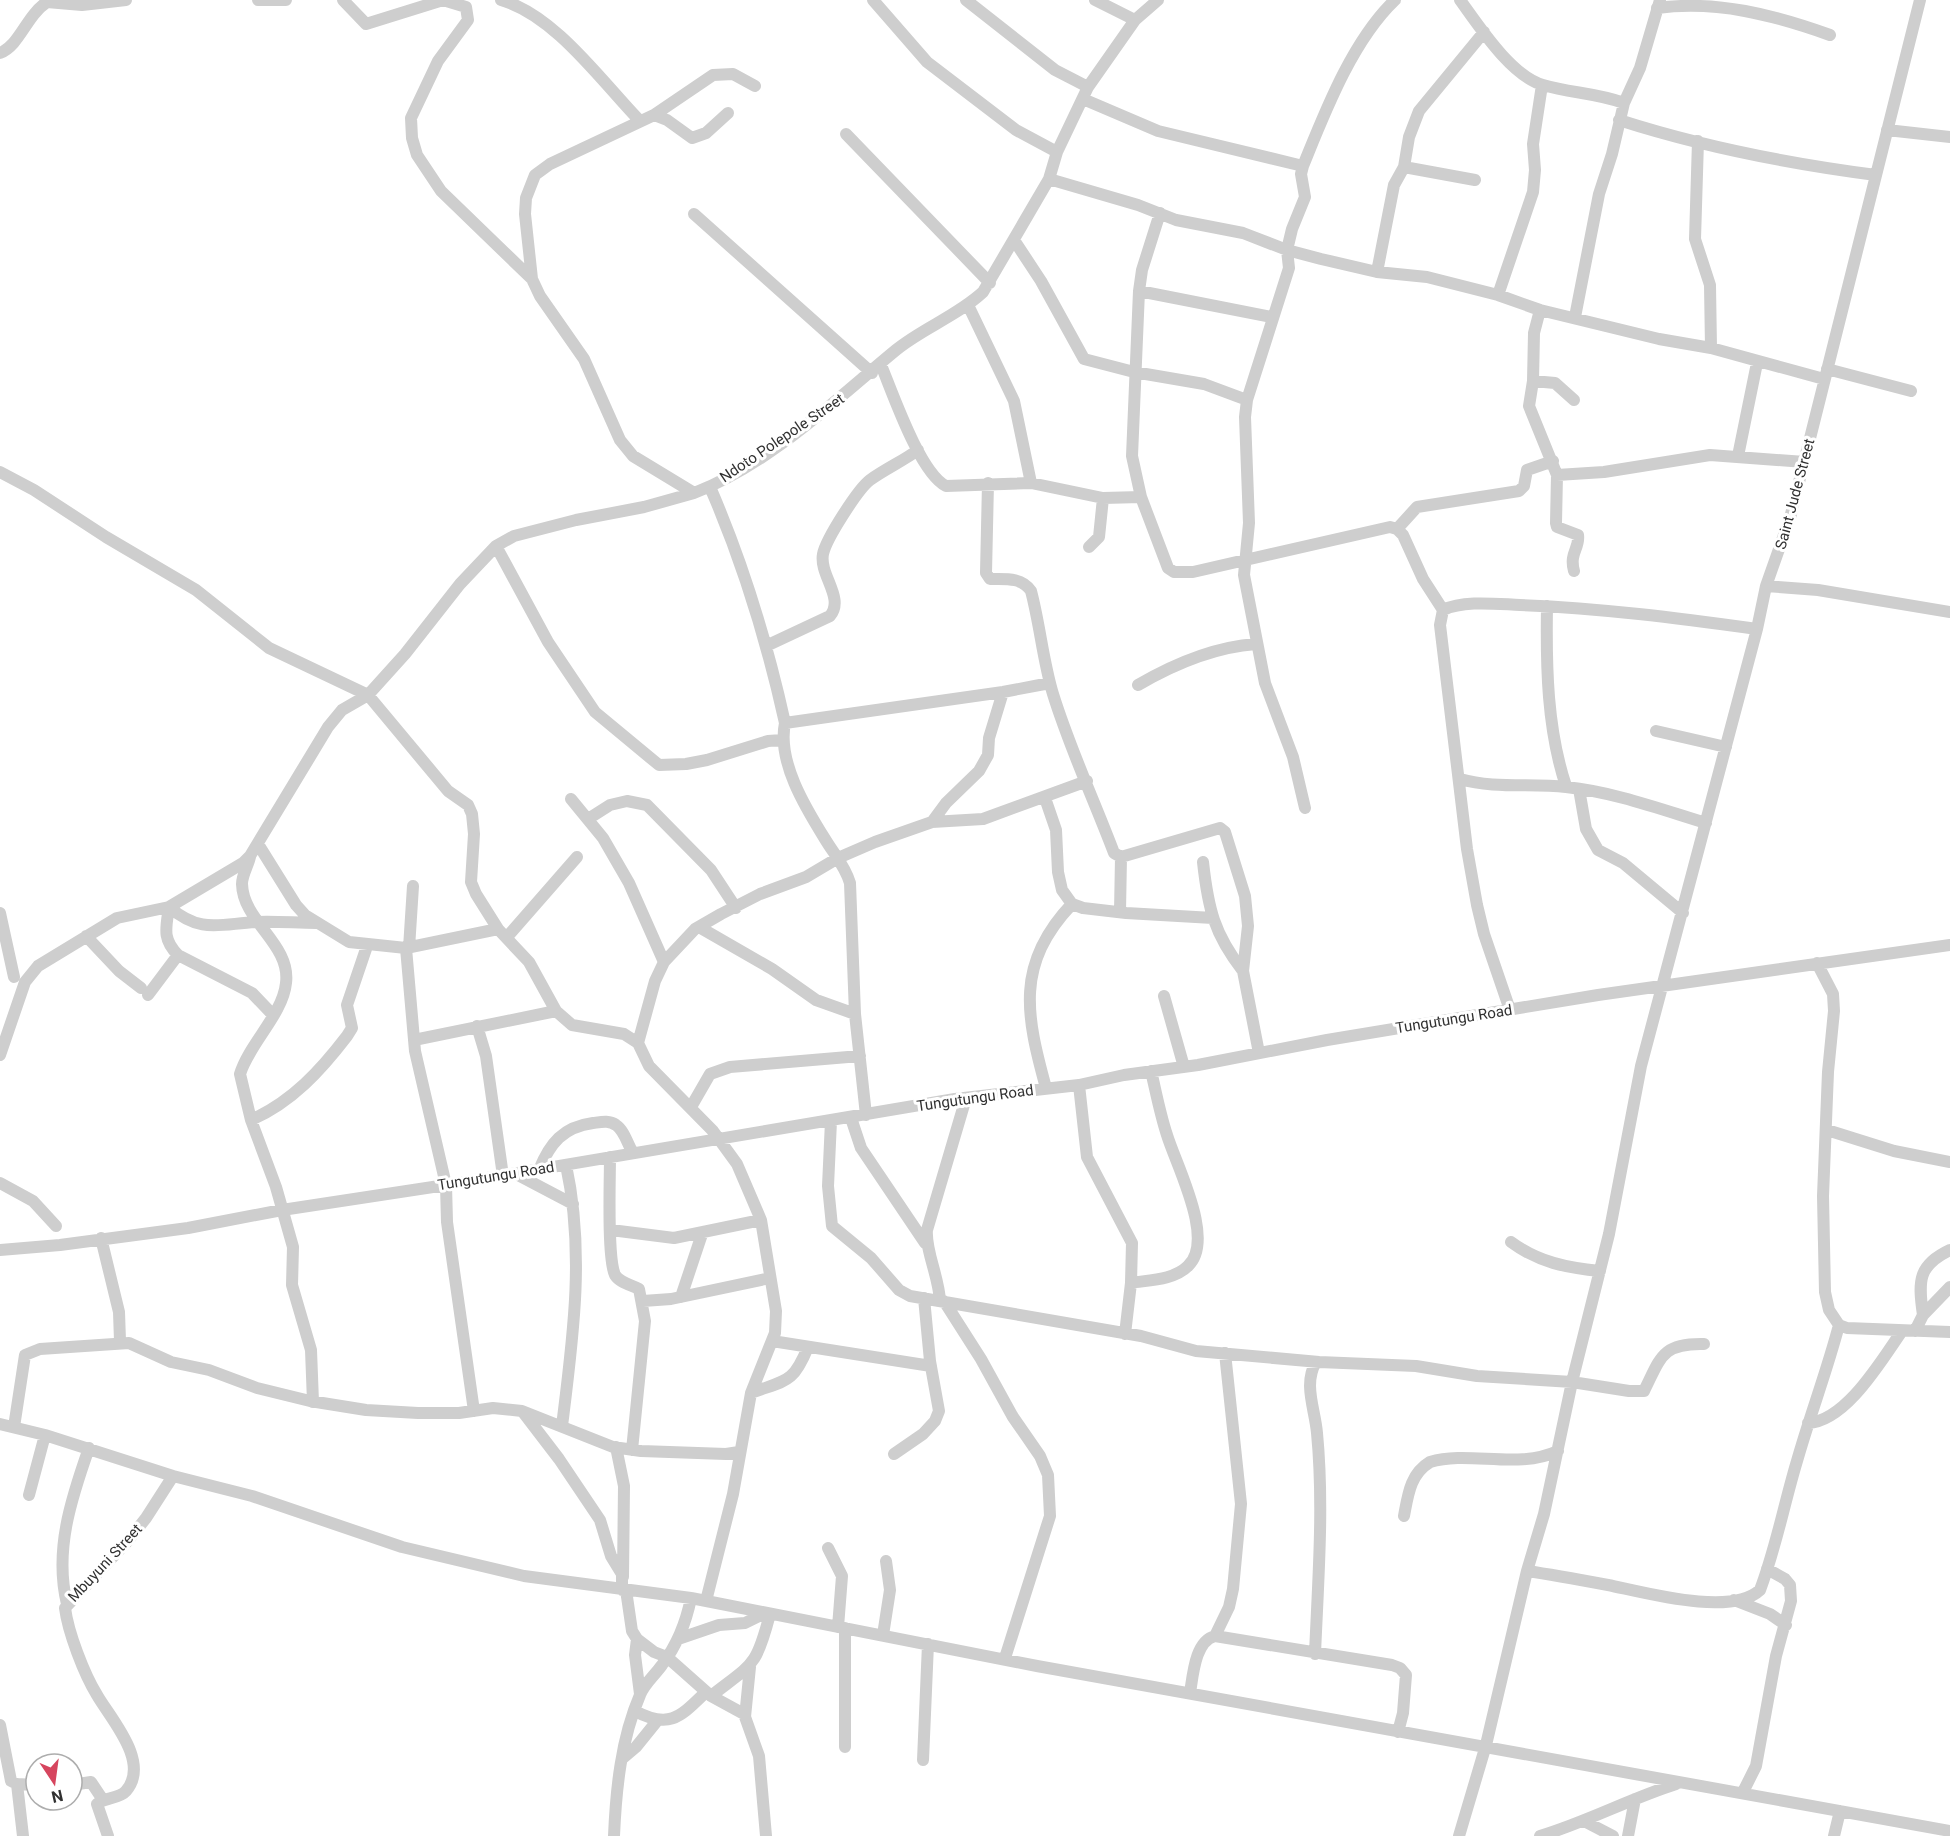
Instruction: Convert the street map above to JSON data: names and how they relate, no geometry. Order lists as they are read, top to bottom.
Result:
{
  "streets": {
    "street": [
      "Ndoto Polepole Street",
      "Saint Jude Street",
      "Tungutungu Road",
      "Mbuyuni Street"
    ]
  },
  "crossings": [
    ["Saint Jude Street", "Tungutungu Road"]
  ],
  "north": "bottom"
}
